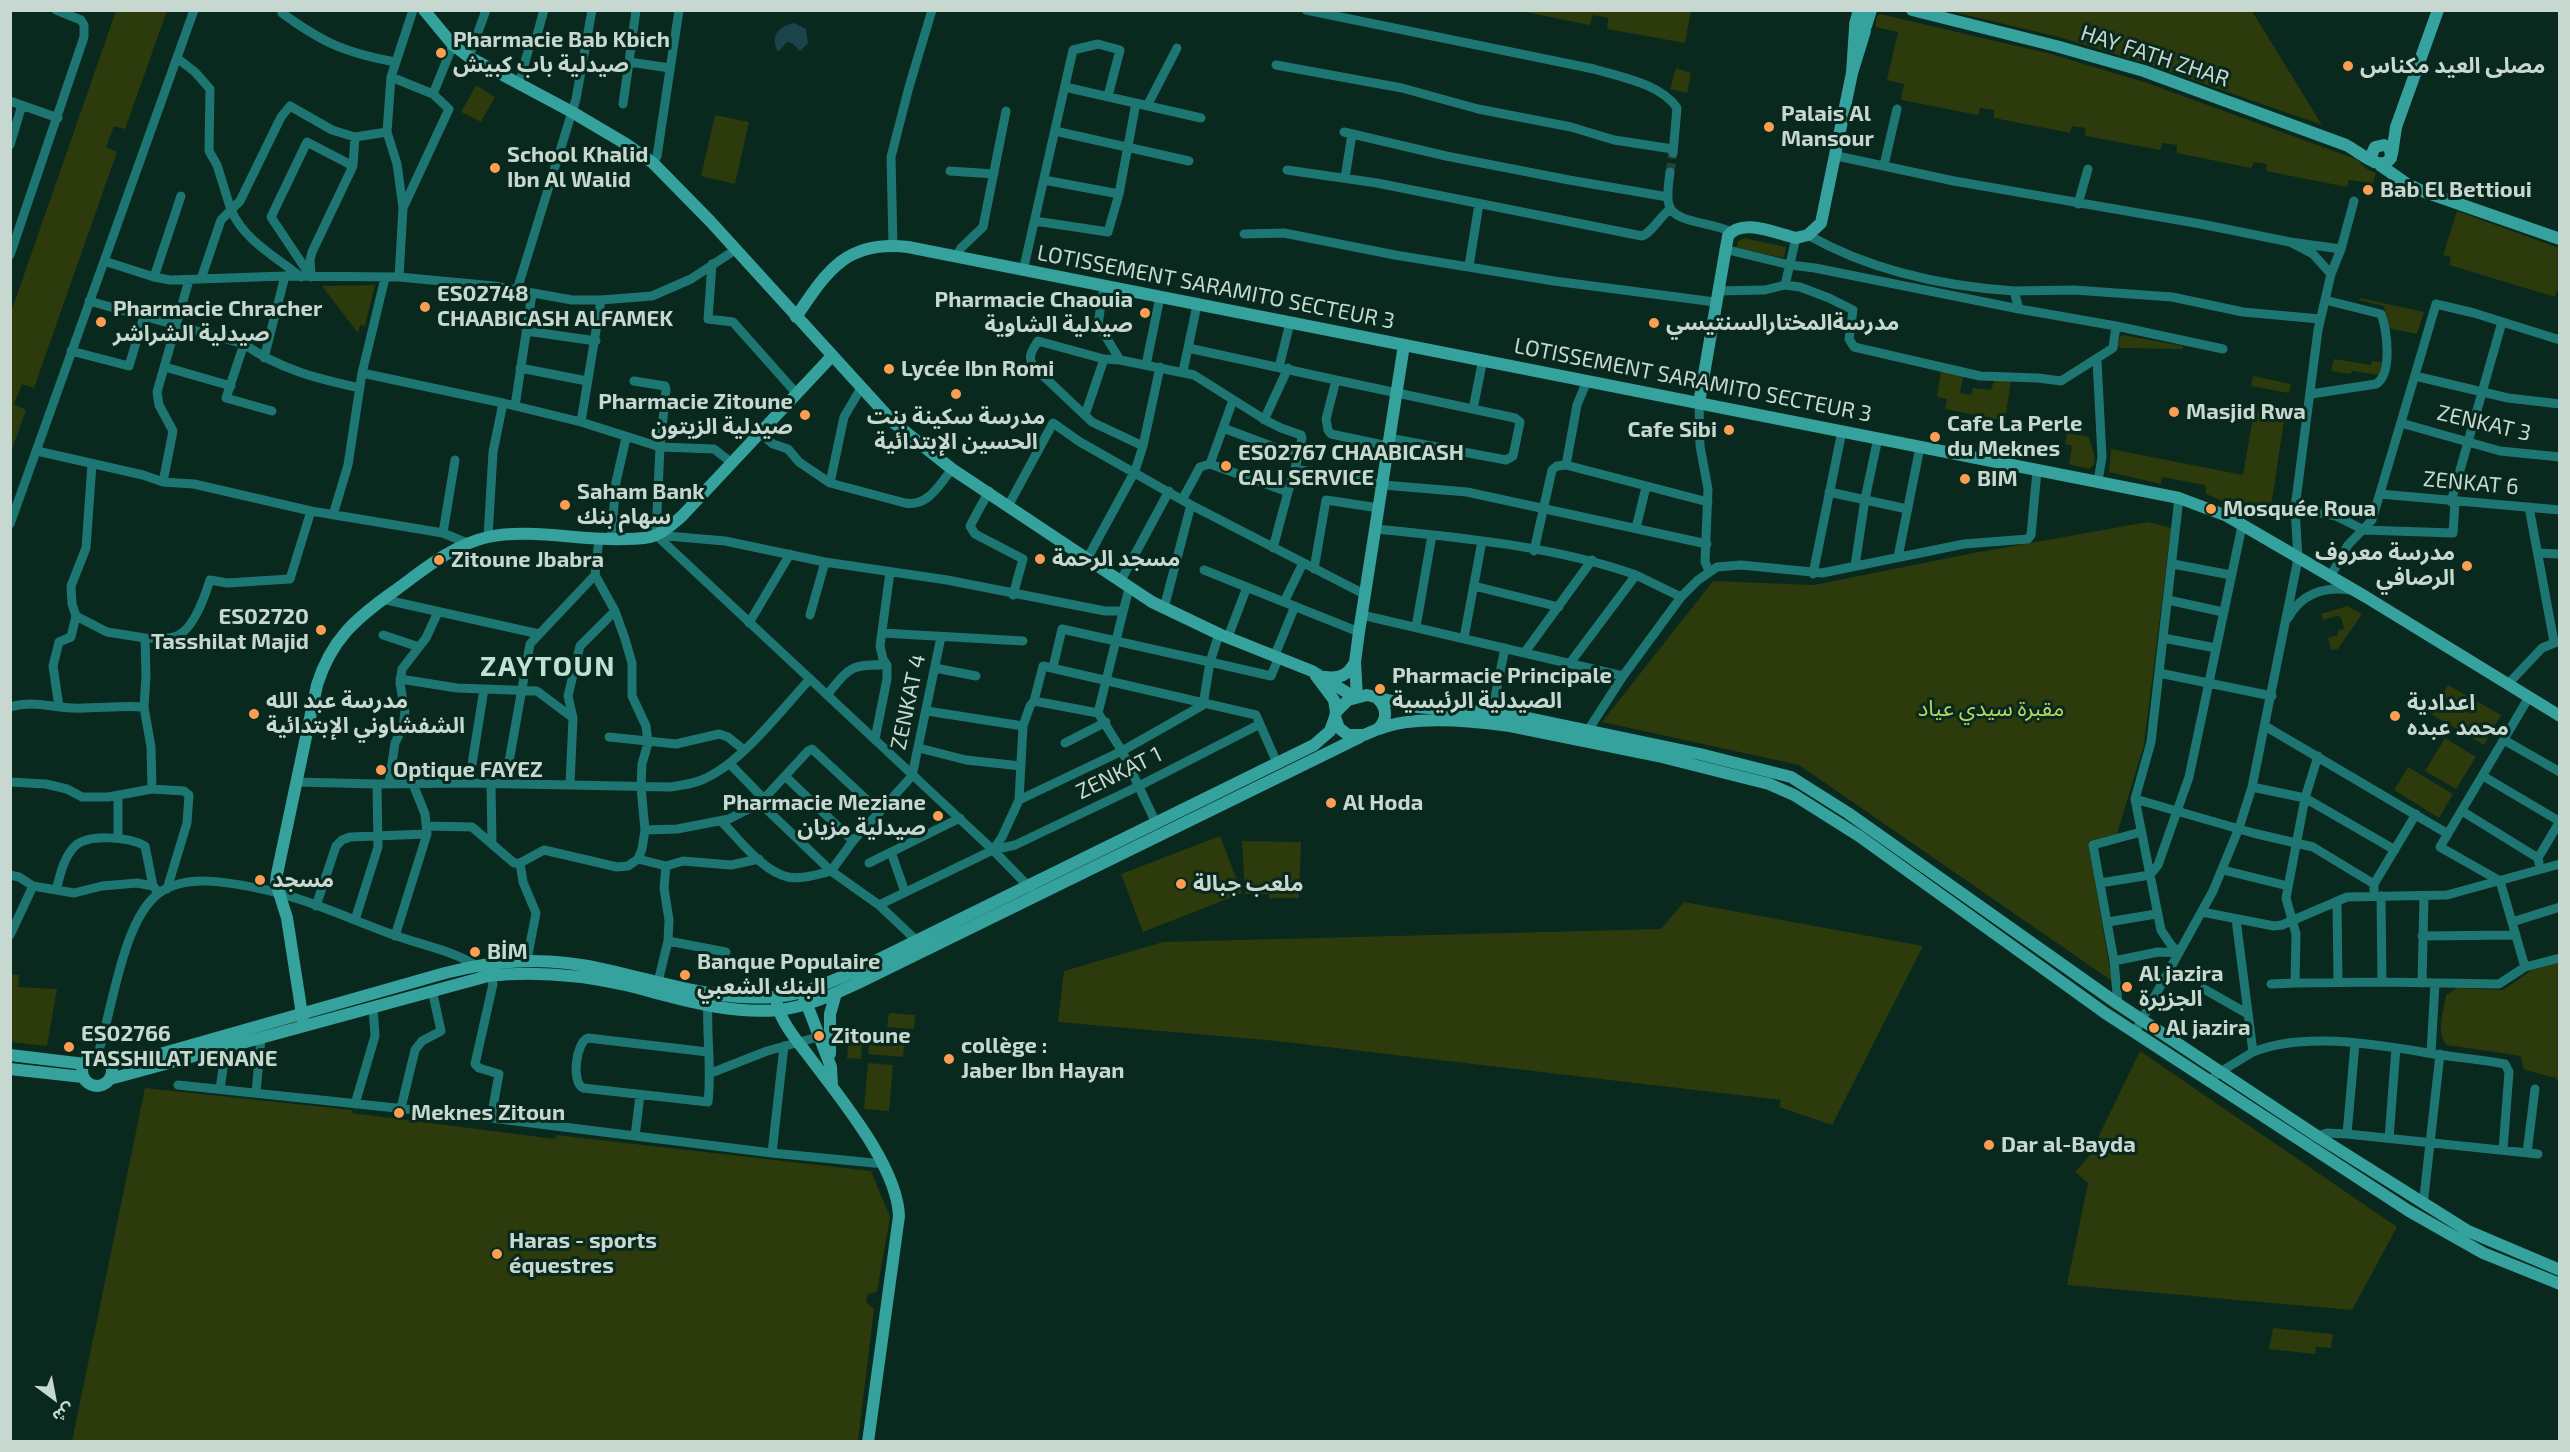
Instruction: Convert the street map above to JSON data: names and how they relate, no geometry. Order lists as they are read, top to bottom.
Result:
{
  "streets": {
    "street": [
      "HAY FATH ZHAR",
      "LOTISSEMENT SARAMITO SECTEUR 3",
      "ZENKAT 3",
      "ZENKAT 6",
      "ZENKAT 4",
      "ZENKAT 1"
    ]
  },
  "districts": ["ZAYTOUN"],
  "parks": ["مقبرة سيدي عياد"],
  "places": [
    "Pharmacie Bab Kbich صيدلية باب كبيش",
    "مصلى العيد مكناس",
    "Palais Al Mansour",
    "School Khalid Ibn Al Walid",
    "Bab El Bettioui",
    "ES02748 CHAABICASH ALFAMEK",
    "Pharmacie Chaouia صيدلية الشاوية",
    "Pharmacie Chracher صيدلية الشراشر",
    "مدرسةالمختارالسنتيسي",
    "Lycée Ibn Romi",
    "مدرسة سكينة بنت الحسين الإبتدائية",
    "Masjid Rwa",
    "Pharmacie Zitoune صيدلية الزيتون",
    "Cafe Sibi",
    "Cafe La Perle du Meknes",
    "ES02767 CHAABICASH CALI SERVICE",
    "BIM",
    "Saham Bank سهام بنك",
    "Mosquée Roua",
    "مسجد الرحمة",
    "Zitoune Jbabra",
    "مدرسة معروف الرصافي",
    "ES02720 Tasshilat Majid",
    "Pharmacie Principale الصيدلية الرئيسية",
    "مدرسة عبد الله الشفشاوني الإبتدائية",
    "اعدادية محمد عبده",
    "Optique FAYEZ",
    "Al Hoda",
    "Pharmacie Meziane صيدلية مزيان",
    "مسجد",
    "ملعب جبالة",
    "BİM",
    "Banque Populaire البنك الشعبي",
    "Al jazira الجزيرة",
    "Al jazira",
    "Zitoune",
    "ES02766 TASSHILAT JENANE",
    "collège : Jaber Ibn Hayan",
    "Meknes Zitoun",
    "Dar al-Bayda",
    "Haras - sports équestres"
  ],
  "north": "bottom right"
}
